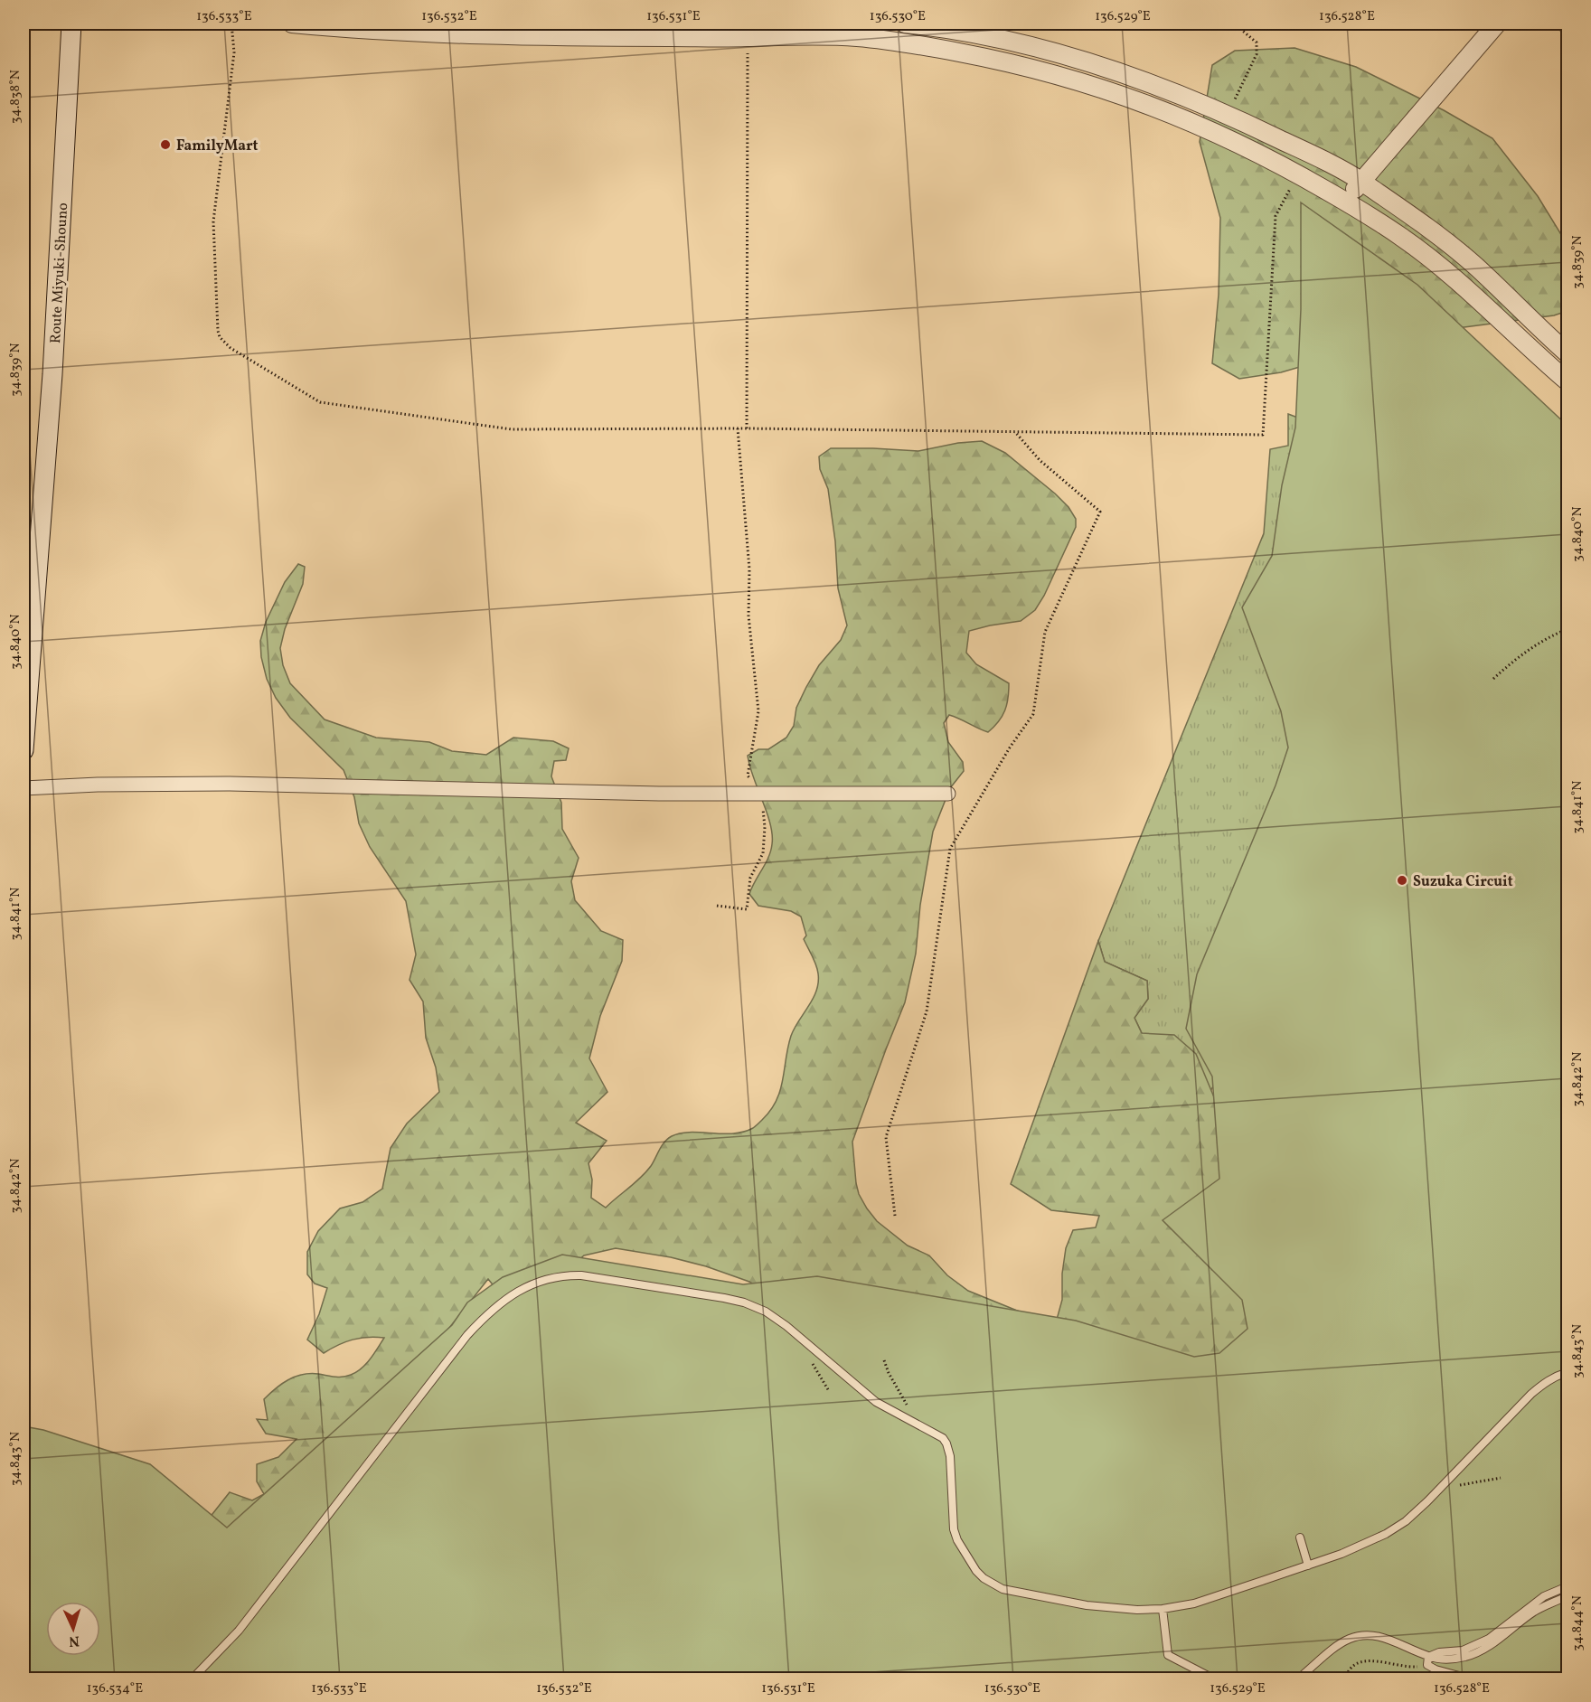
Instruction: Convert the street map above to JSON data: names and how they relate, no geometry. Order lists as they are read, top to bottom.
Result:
{
  "streets": {
    "main road": ["Route Miyuki-Shouno"]
  },
  "places": ["FamilyMart", "Suzuka Circuit"],
  "north": "bottom",
  "coordinates": [
    "136.533°E",
    "136.532°E",
    "136.531°E",
    "136.530°E",
    "136.529°E",
    "136.528°E",
    "34.838°N",
    "34.839°N",
    "34.840°N",
    "34.841°N",
    "34.842°N",
    "34.843°N",
    "34.844°N",
    "136.534°E"
  ]
}
